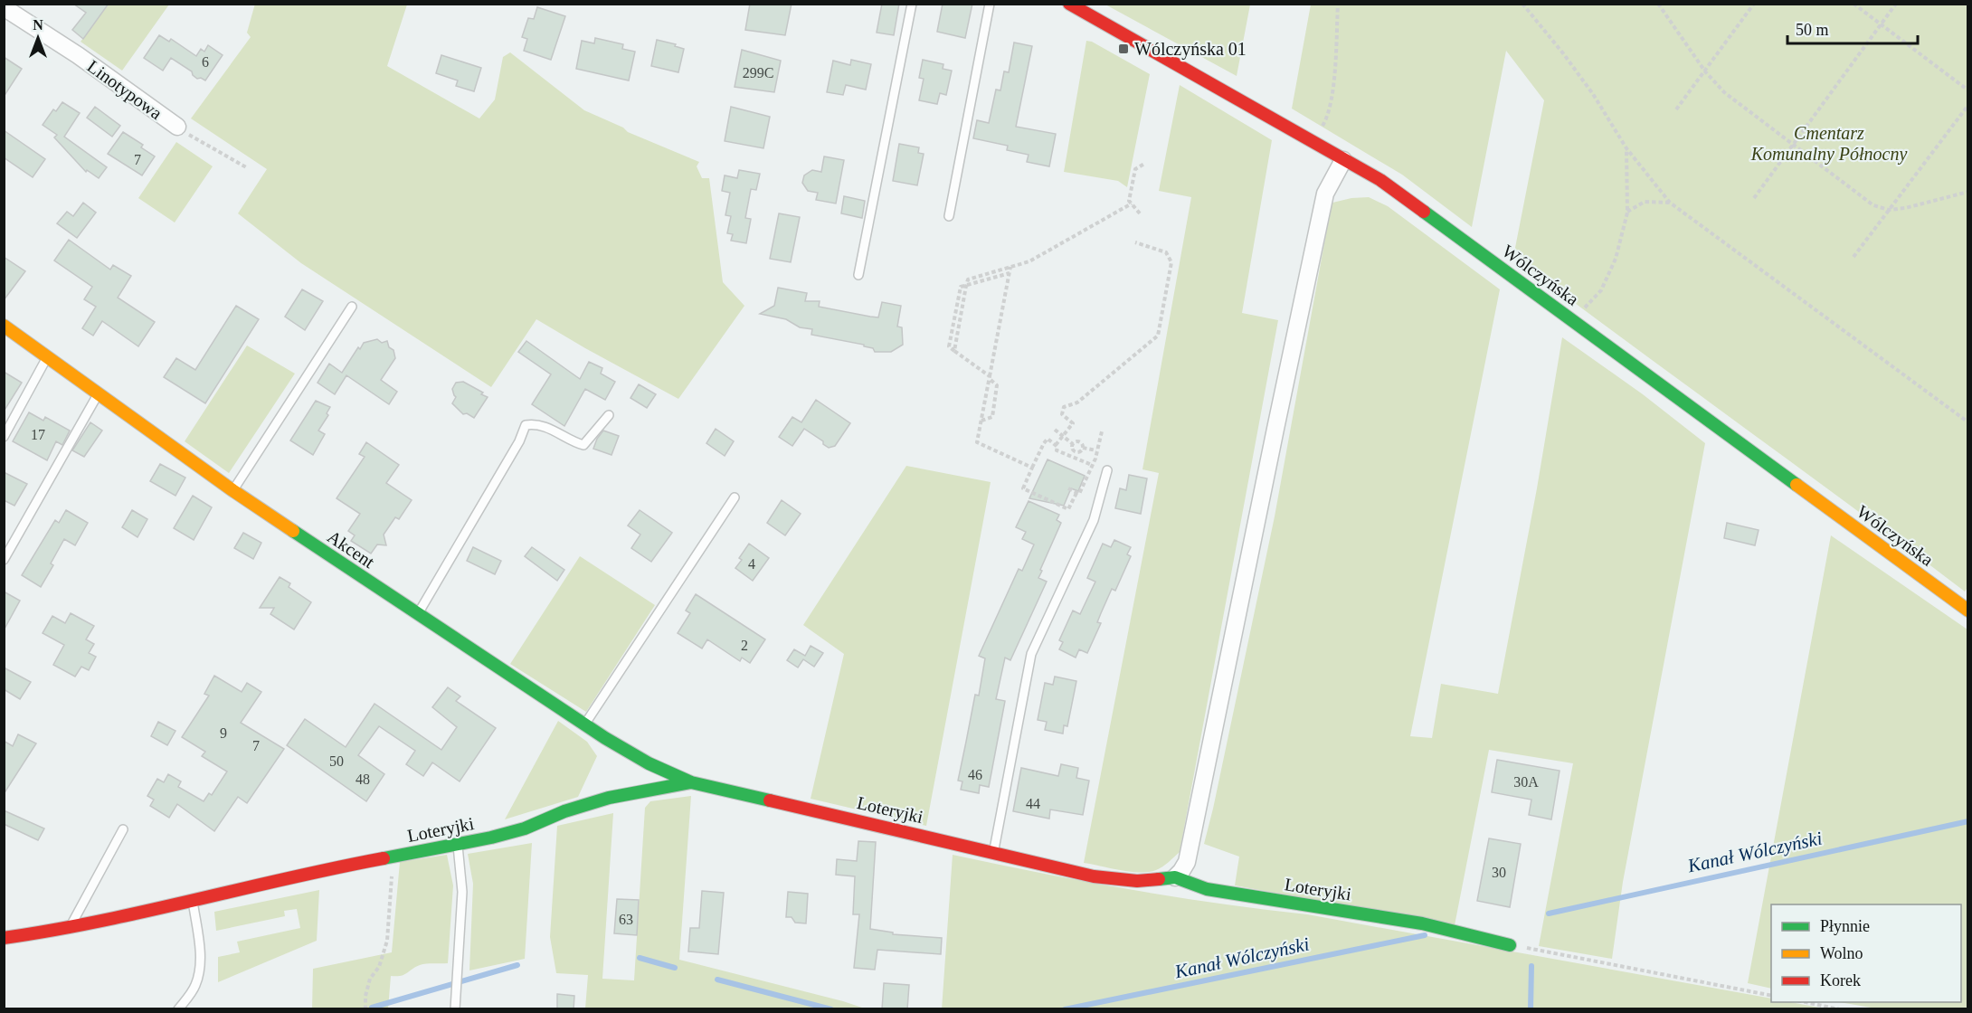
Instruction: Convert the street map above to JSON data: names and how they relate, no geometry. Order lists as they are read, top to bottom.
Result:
{
  "streets": {
    "street": [
      "Linotypowa",
      "Wólczyńska",
      "Akcent",
      "Loteryjki"
    ]
  },
  "crossings": [
    ["Akcent", "Loteryjki"]
  ],
  "water": ["Kanał Wólczyński"],
  "parks": ["Cmentarz Komunalny Północny"],
  "places": {
    "transit": ["Wólczyńska 01"]
  },
  "house_numbers": [
    "6",
    "299C",
    "7",
    "17",
    "4",
    "2",
    "9",
    "7",
    "50",
    "46",
    "48",
    "30A",
    "44",
    "30",
    "63"
  ],
  "legend": ["Płynnie", "Wolno", "Korek"],
  "scale_bar": "50 m",
  "north": "top"
}
